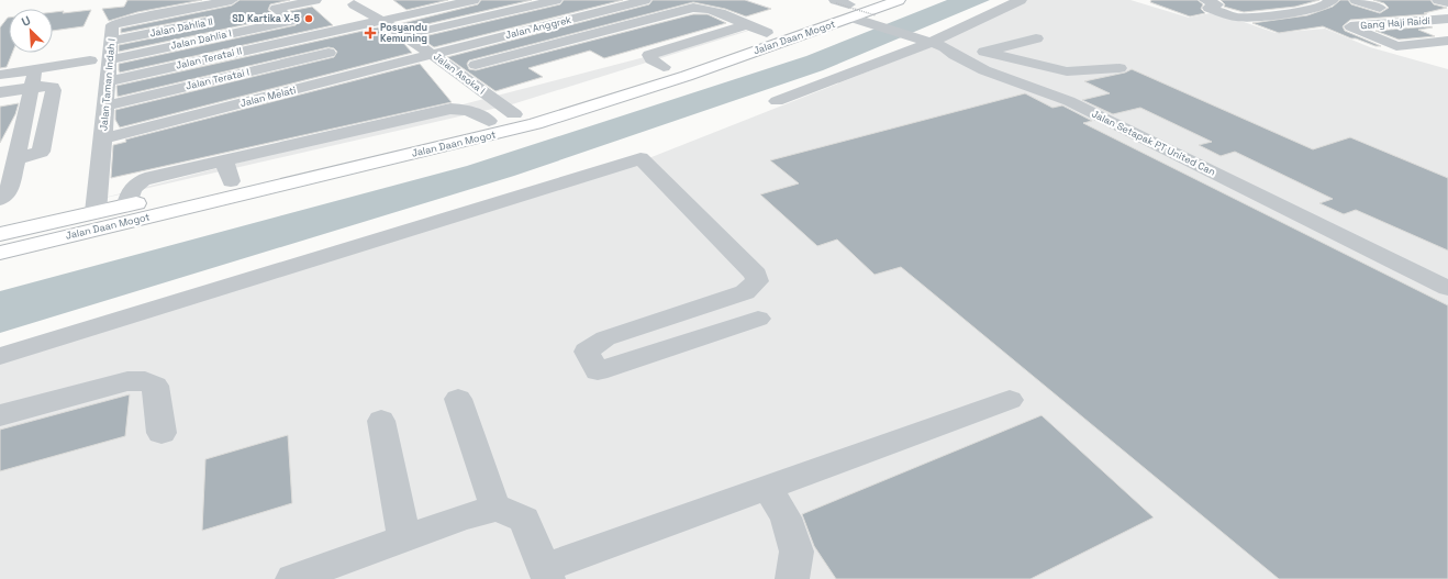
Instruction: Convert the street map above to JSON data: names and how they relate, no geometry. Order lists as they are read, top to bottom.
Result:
{
  "streets": {
    "highway": ["Jalan Daan Mogot"],
    "street": [
      "Gang Haji Raidi",
      "Jalan Dahlia II",
      "Jalan Anggrek",
      "Jalan Dahlia I",
      "Jalan Teratai II",
      "Jalan Asoka I",
      "Jalan Teratai I",
      "Jalan Taman Indah I",
      "Jalan Melati",
      "Jalan Setapak PT United Can"
    ]
  },
  "crossings": [
    ["Jalan Dahlia II", "Jalan Taman Indah I"],
    ["Jalan Anggrek", "Jalan Asoka I"],
    ["Jalan Anggrek", "Jalan Melati"],
    ["Jalan Daan Mogot", "Jalan Asoka I"],
    ["Jalan Daan Mogot", "Jalan Taman Indah I"],
    ["Jalan Daan Mogot", "Jalan Setapak PT United Can"],
    ["Jalan Dahlia I", "Jalan Taman Indah I"],
    ["Jalan Teratai II", "Jalan Taman Indah I"],
    ["Jalan Asoka I", "Jalan Melati"],
    ["Jalan Teratai I", "Jalan Taman Indah I"],
    ["Jalan Taman Indah I", "Jalan Melati"]
  ],
  "places": {
    "other": ["SD Kartika X-5"],
    "health": ["Posyandu Kemuning"]
  },
  "north": "top left"
}
